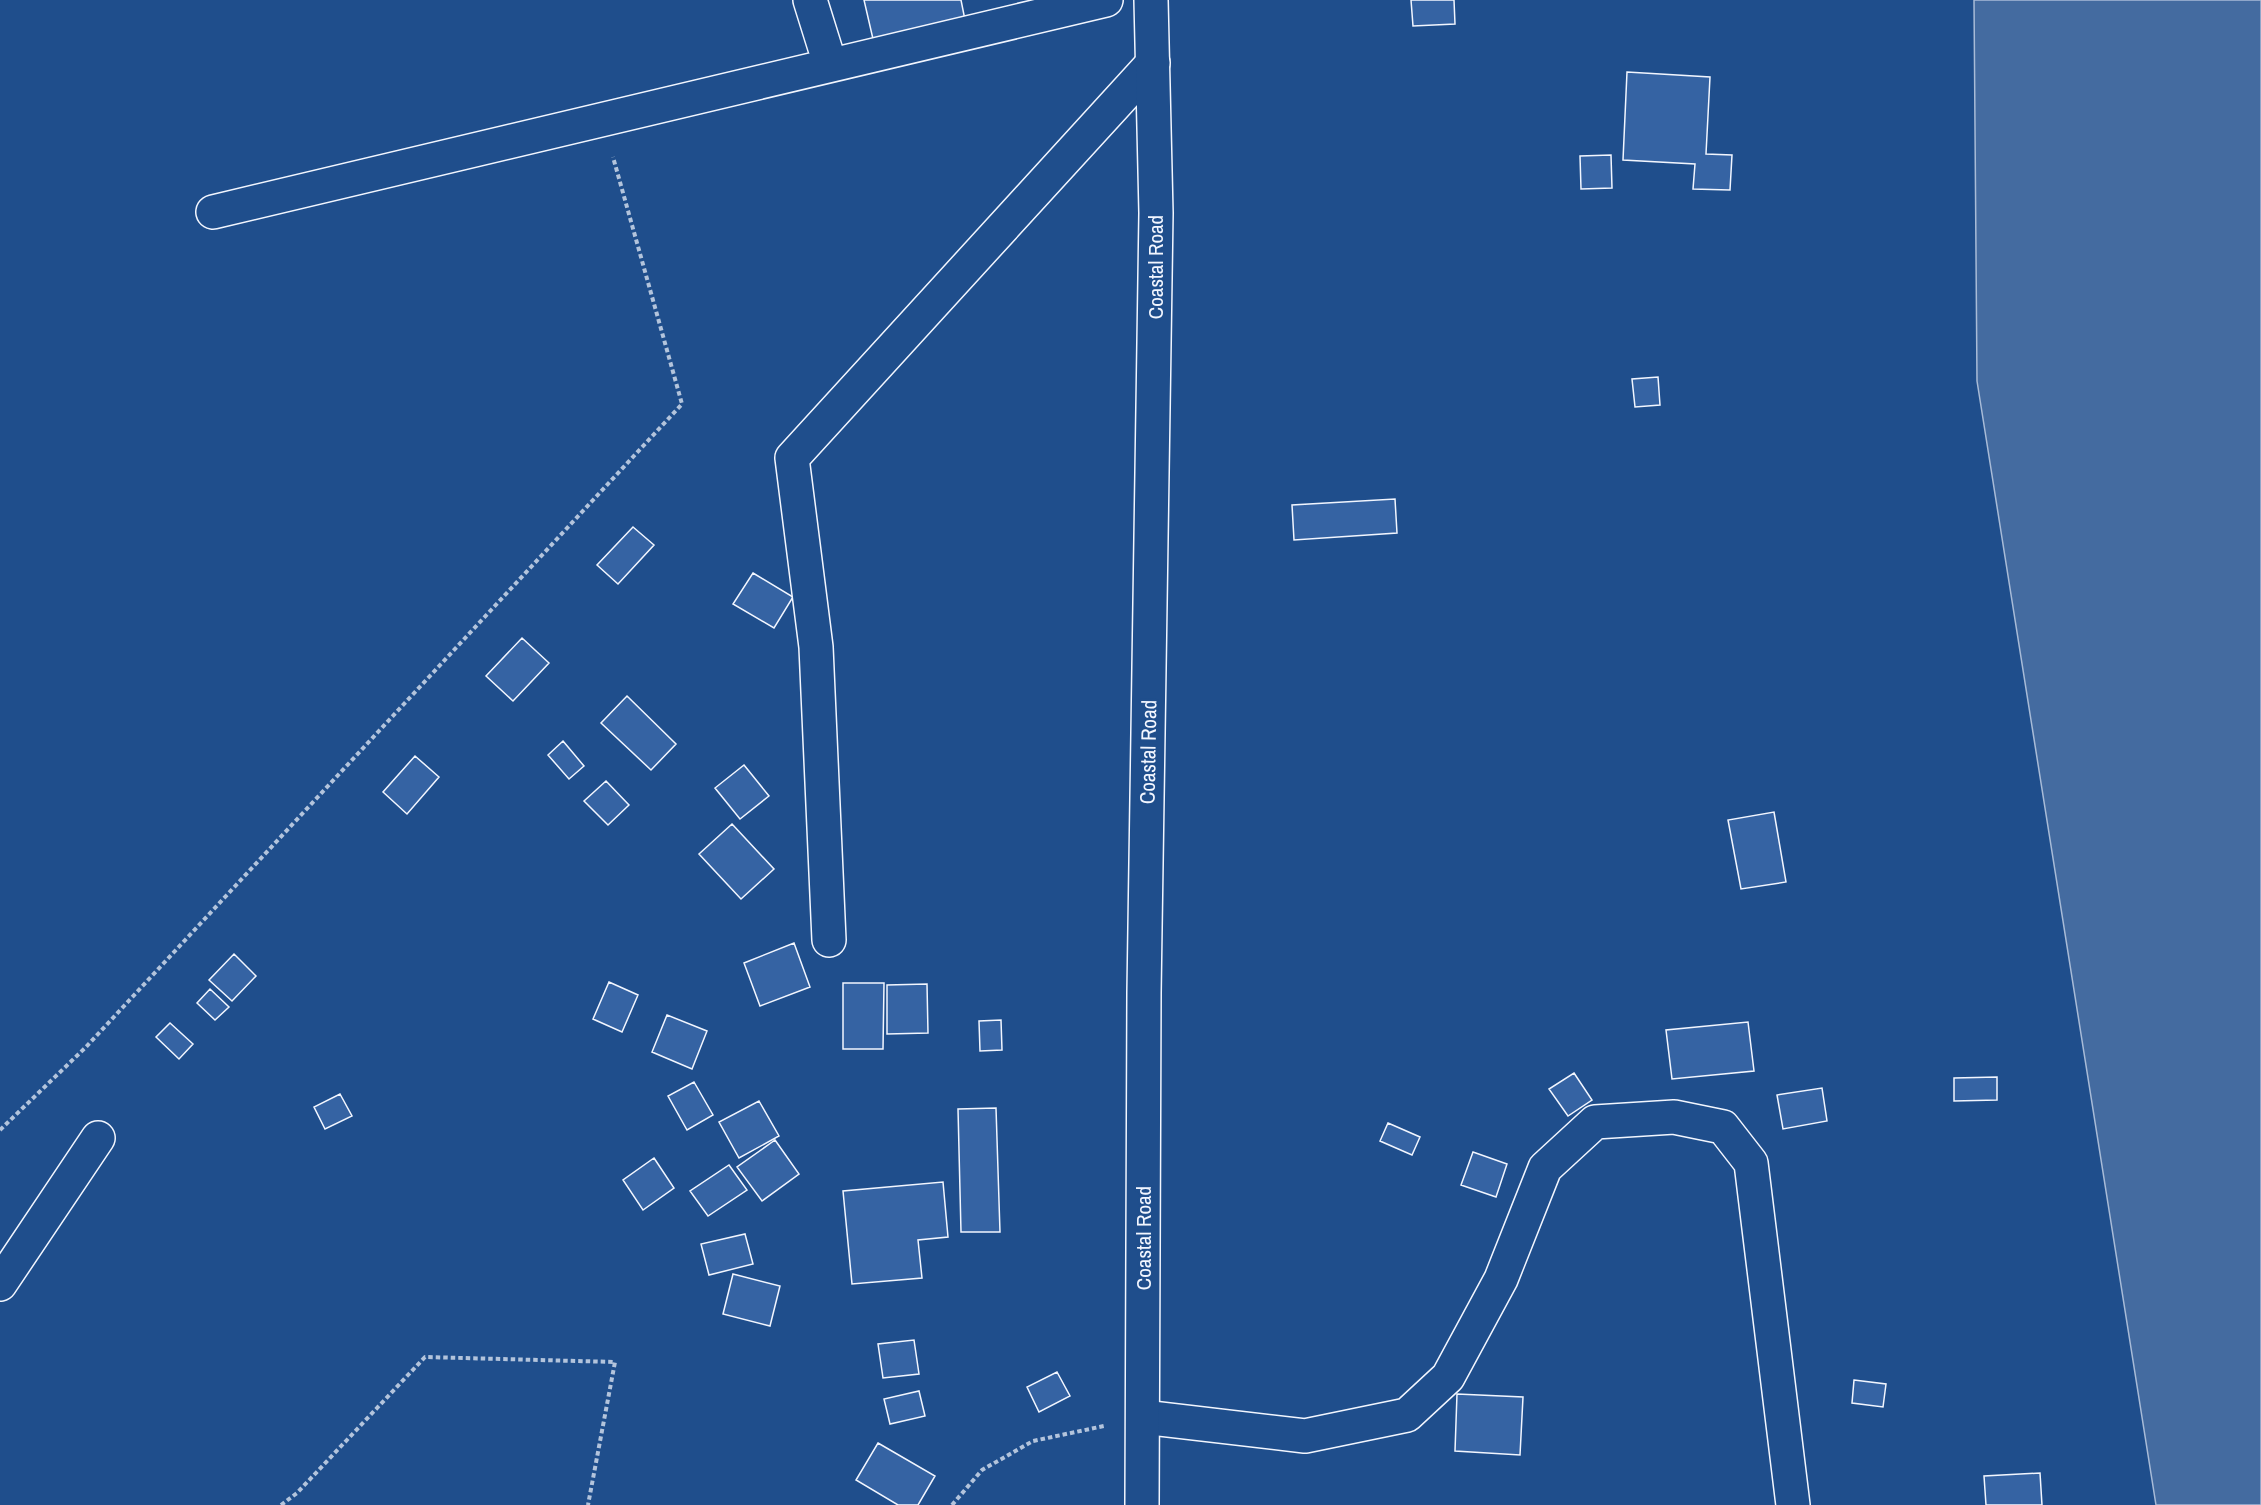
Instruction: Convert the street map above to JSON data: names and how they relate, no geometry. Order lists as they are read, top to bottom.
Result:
{
  "streets": {
    "street": ["Coastal Road"]
  }
}
